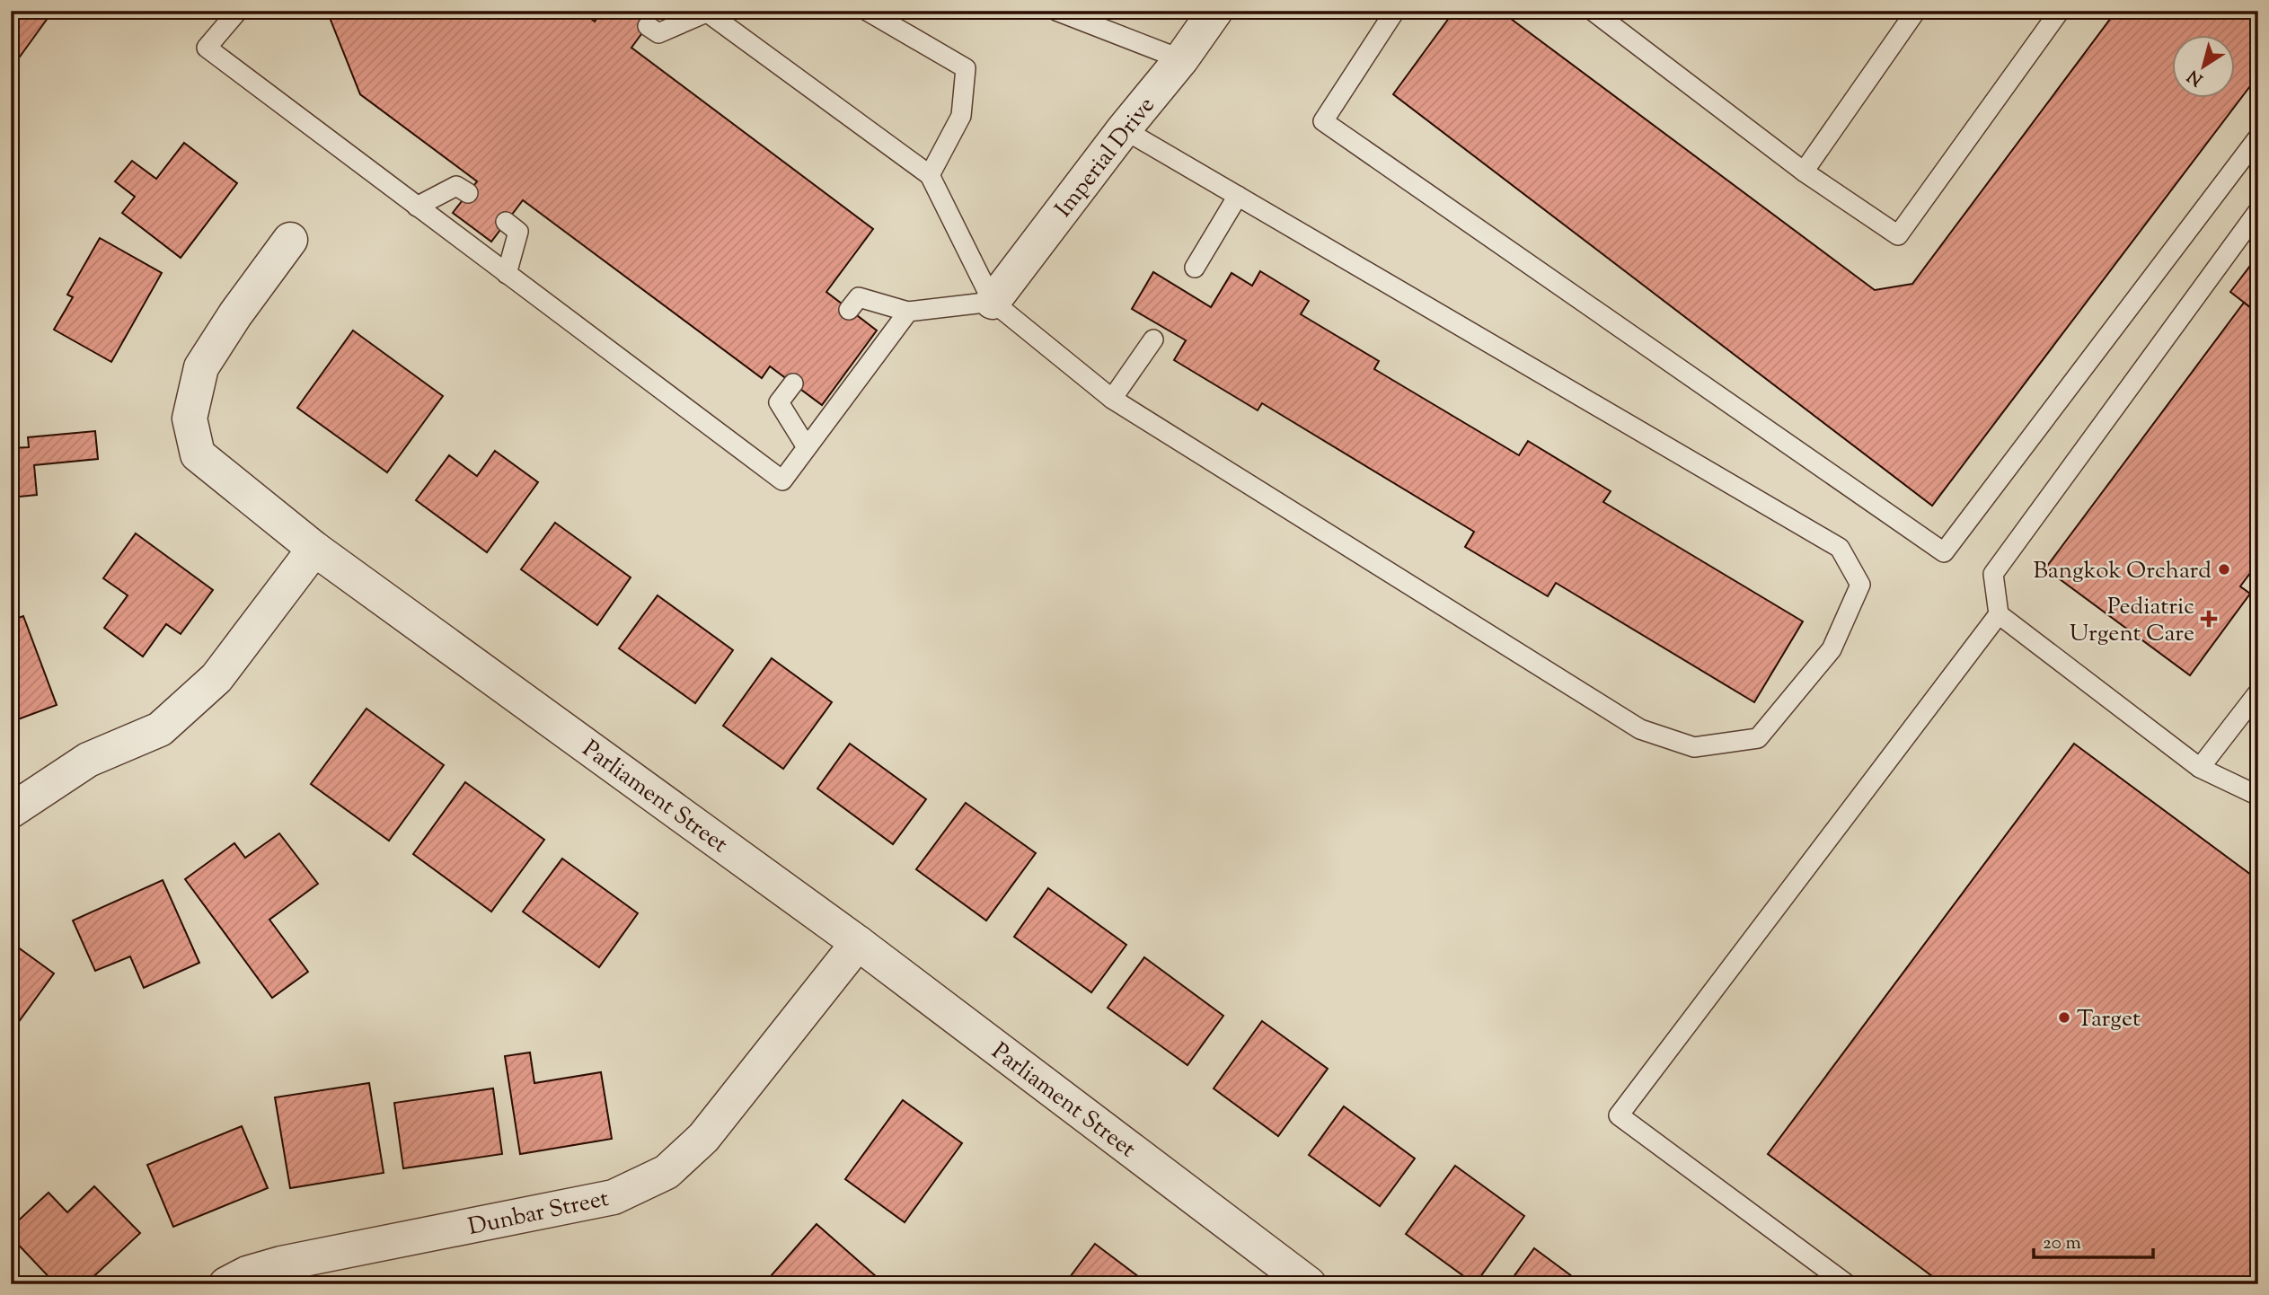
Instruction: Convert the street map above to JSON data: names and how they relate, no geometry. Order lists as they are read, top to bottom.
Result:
{
  "streets": {
    "street": ["Imperial Drive", "Parliament Street", "Dunbar Street"]
  },
  "crossings": [
    ["Parliament Street", "Dunbar Street"]
  ],
  "places": {
    "other": ["Bangkok Orchard", "Target"],
    "health": ["Pediatric Urgent Care"]
  },
  "scale_bar": "20 m",
  "north": "bottom left"
}
